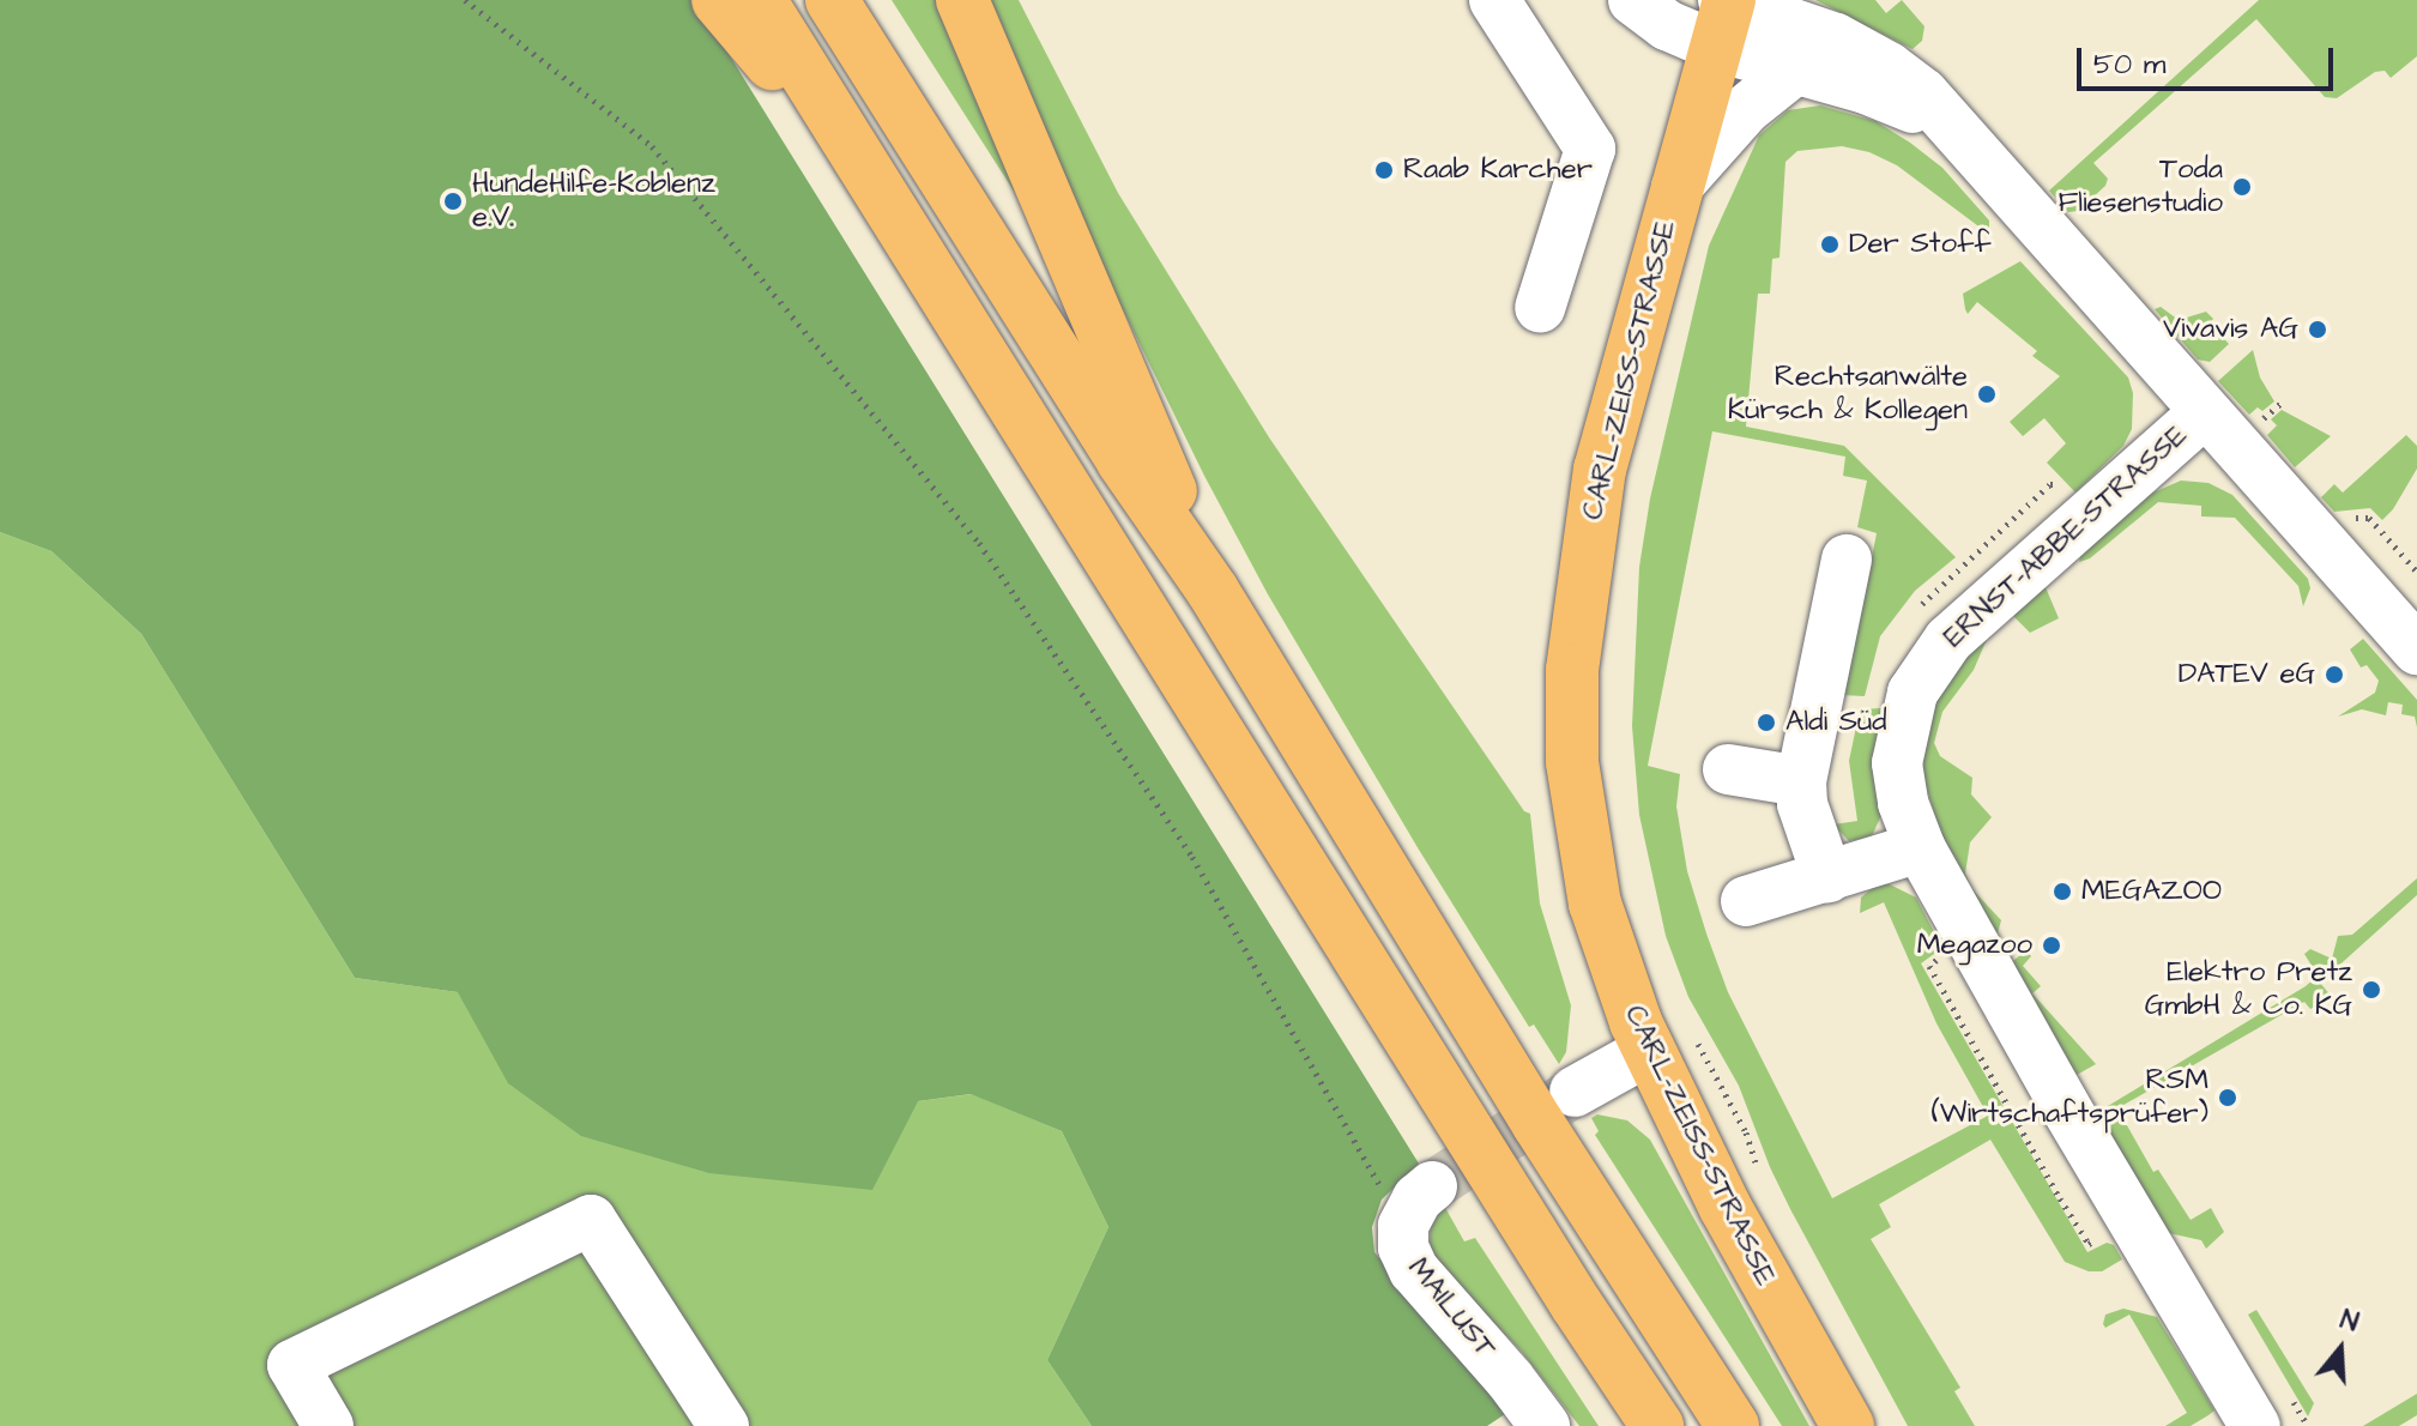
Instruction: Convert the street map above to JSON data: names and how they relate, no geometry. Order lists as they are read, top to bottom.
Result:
{
  "streets": {
    "main road": ["CARL-ZEISS-STRASSE"],
    "street": ["ERNST-ABBE-STRASSE", "MAILUST"]
  },
  "places": [
    "Raab Karcher",
    "Toda Fliesenstudio",
    "HundeHilfe-Koblenz e.V.",
    "Der Stoff",
    "Vivavis AG",
    "Rechtsanwälte Kürsch & Kollegen",
    "DATEV eG",
    "Aldi Süd",
    "MEGAZOO",
    "Megazoo",
    "Elektro Pretz GmbH & Co. KG",
    "RSM (Wirtschaftsprüfer)"
  ],
  "scale_bar": "50 m",
  "north": "top"
}
